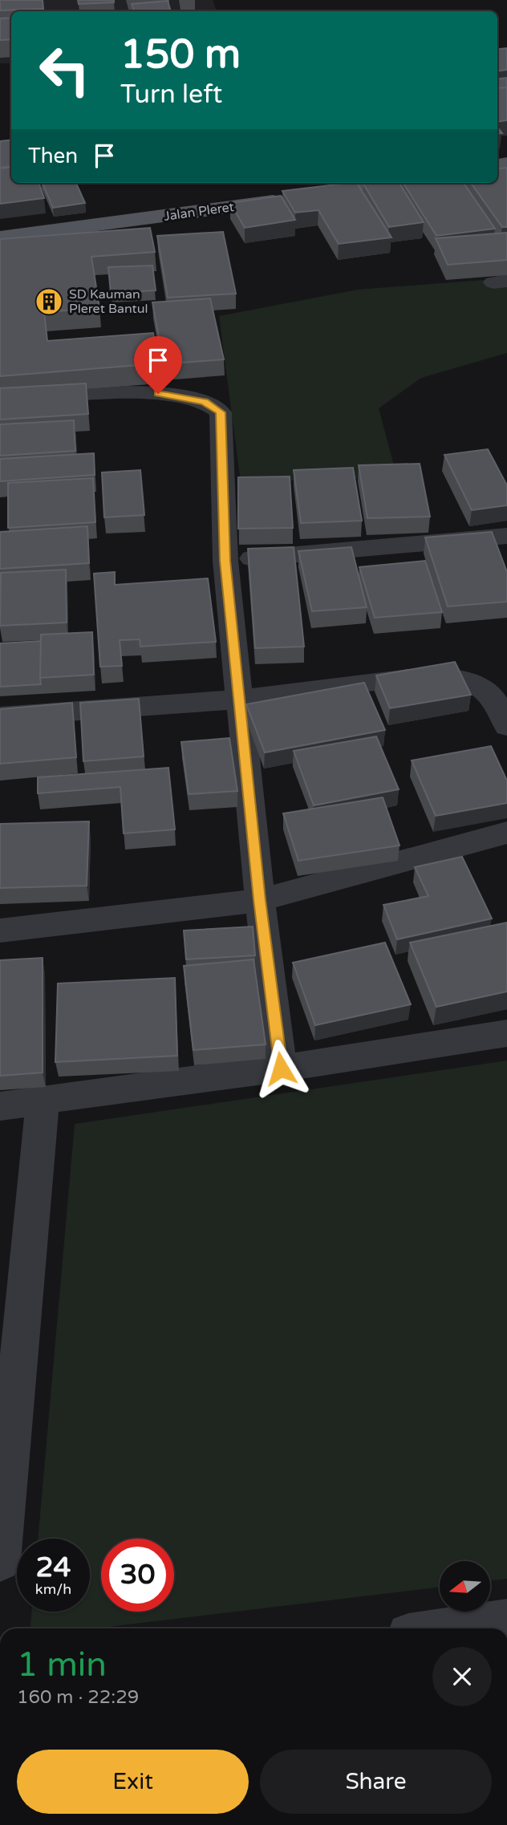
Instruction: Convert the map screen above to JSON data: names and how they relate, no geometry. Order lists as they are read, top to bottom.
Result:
{
  "streets": {
    "main road": ["Jalan Pleret"]
  },
  "places": {
    "building": ["SD Kauman Pleret Bantul"]
  },
  "north": "left",
  "page": {
    "turn": ["150 m", "Turn left"],
    "then": "Then",
    "speed": "24 km/h",
    "limit": "30",
    "heading": ["1 min", "160 m · 22:29"],
    "buttons": ["Exit", "Share"]
  }
}
